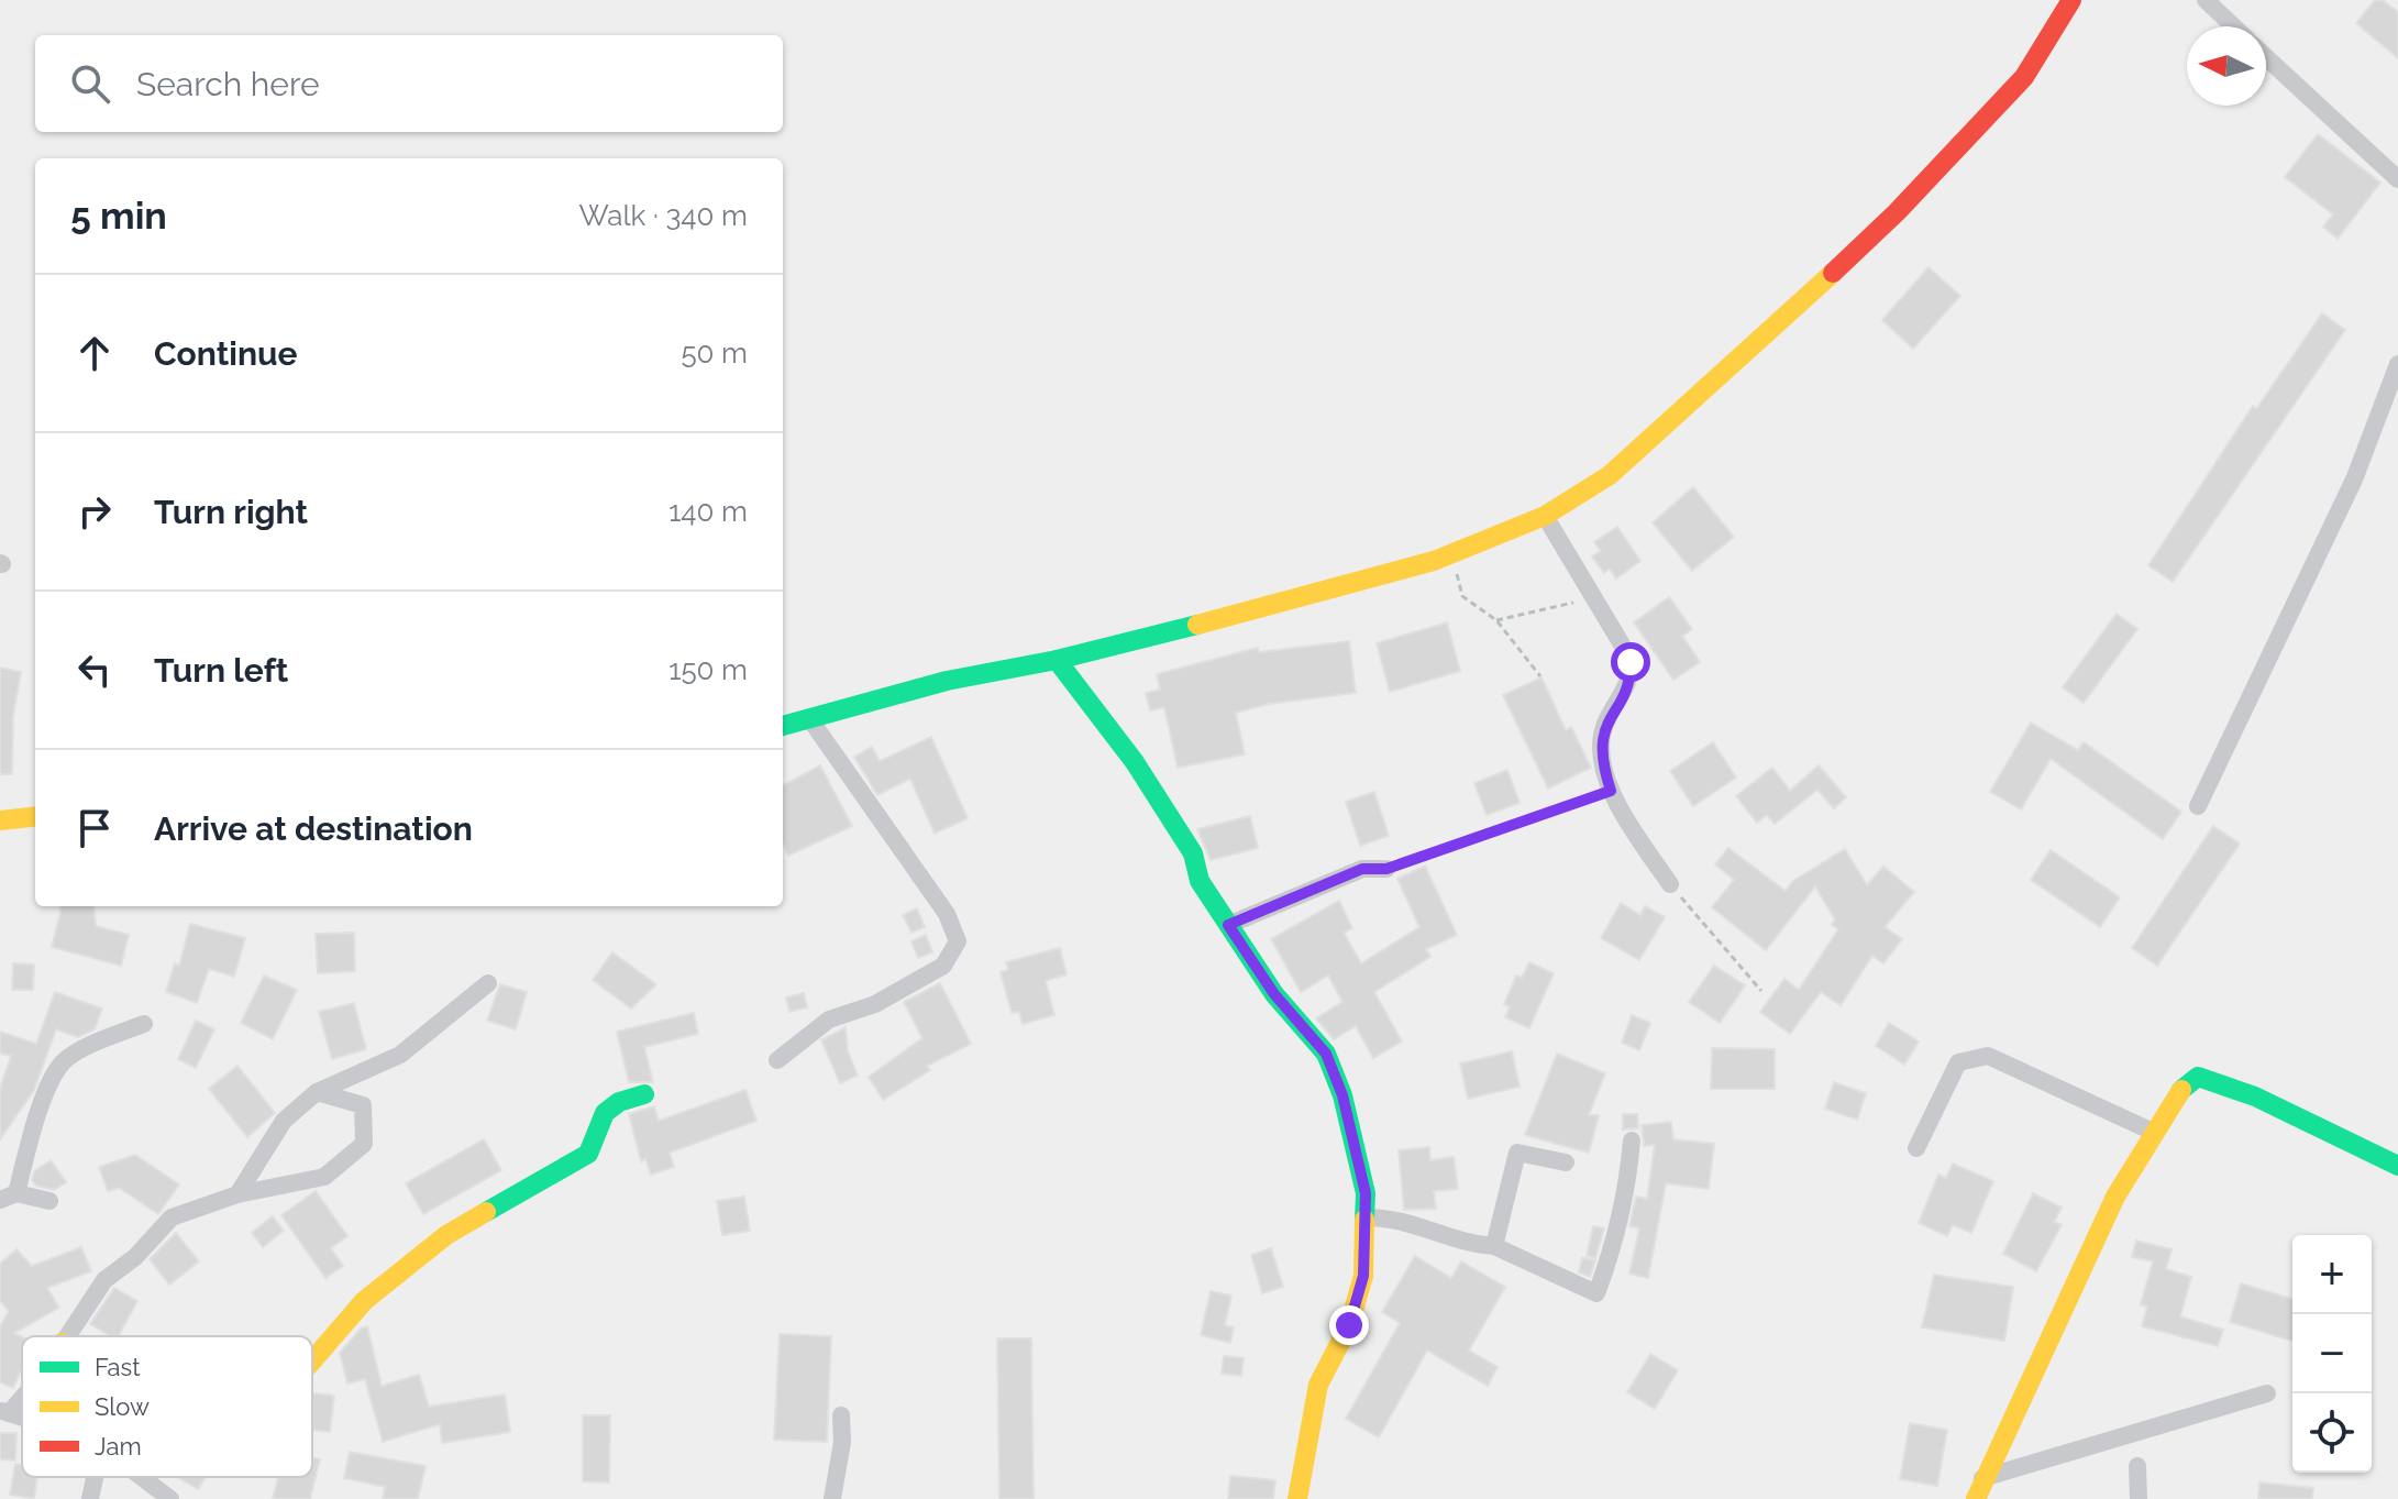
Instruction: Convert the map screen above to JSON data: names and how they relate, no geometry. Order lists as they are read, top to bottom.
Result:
{
  "legend": ["Fast", "Slow", "Jam"],
  "north": "left",
  "page": {
    "search": "Search here",
    "heading": ["5 min", "Walk · 340 m"],
    "list": [
      ["Continue", "50 m"],
      ["Turn right", "140 m"],
      ["Turn left", "150 m"],
      "Arrive at destination"
    ],
    "map_buttons": ["+", "−"]
  }
}
